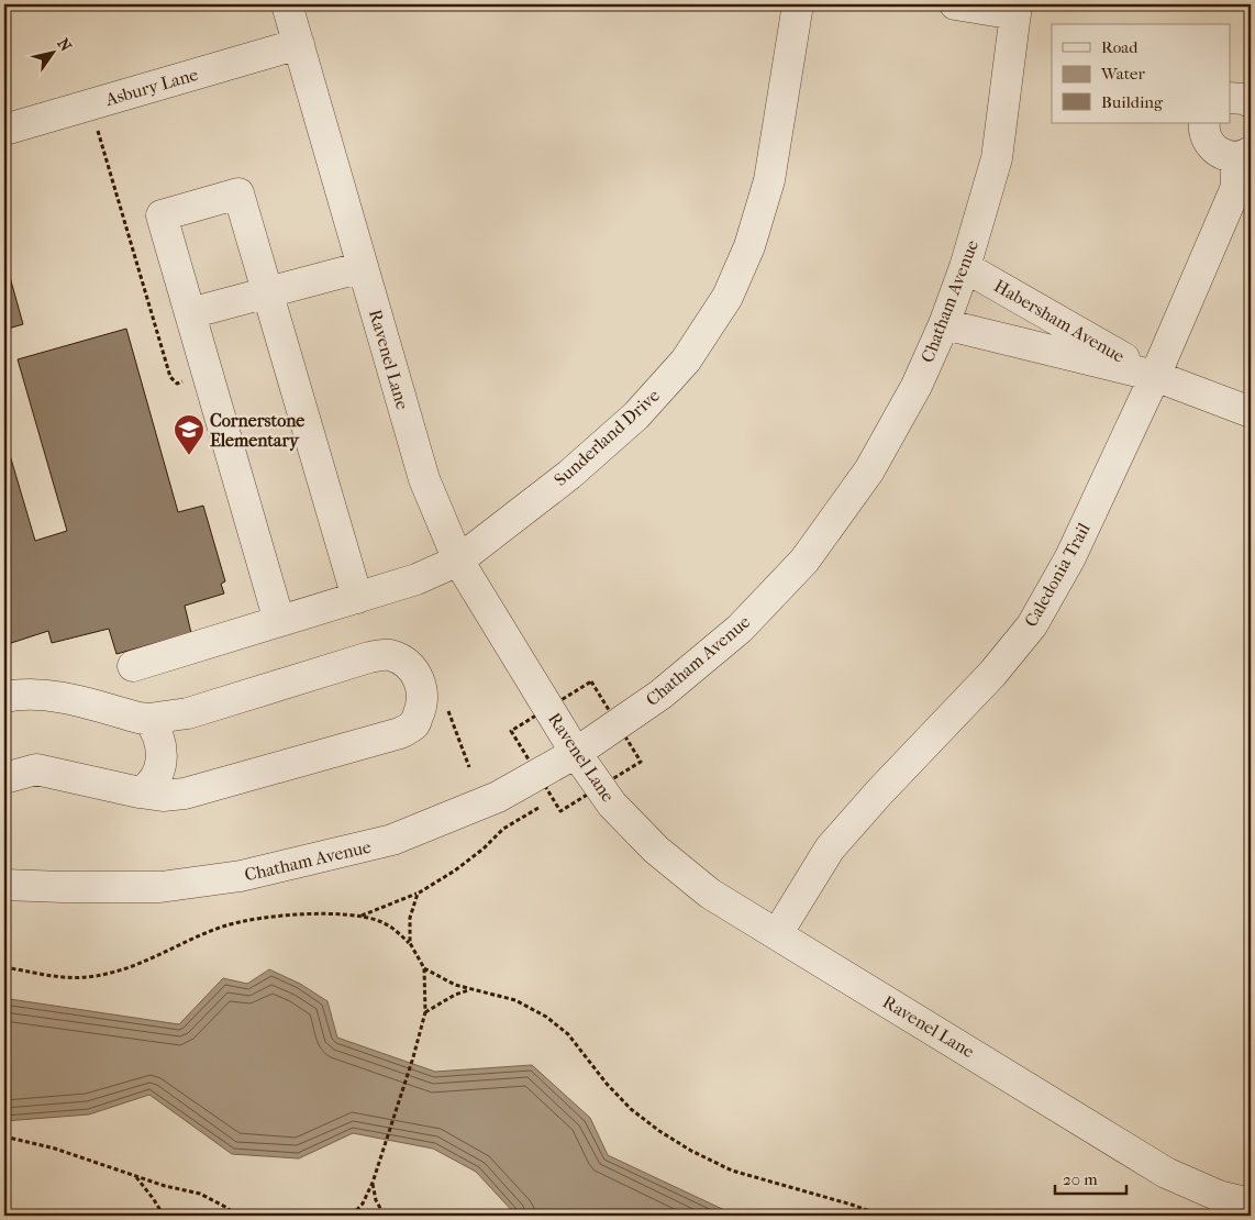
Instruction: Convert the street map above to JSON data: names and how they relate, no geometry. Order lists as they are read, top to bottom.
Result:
{
  "streets": {
    "street": [
      "Asbury Lane",
      "Chatham Avenue",
      "Habersham Avenue",
      "Ravenel Lane",
      "Sunderland Drive",
      "Caledonia Trail"
    ]
  },
  "crossings": [
    ["Asbury Lane", "Ravenel Lane"],
    ["Chatham Avenue", "Habersham Avenue"],
    ["Chatham Avenue", "Ravenel Lane"],
    ["Habersham Avenue", "Caledonia Trail"],
    ["Ravenel Lane", "Sunderland Drive"],
    ["Ravenel Lane", "Caledonia Trail"]
  ],
  "places": {
    "school or university": ["Cornerstone Elementary"]
  },
  "legend": ["Road", "Water", "Building"],
  "scale_bar": "20 m",
  "north": "top right"
}
